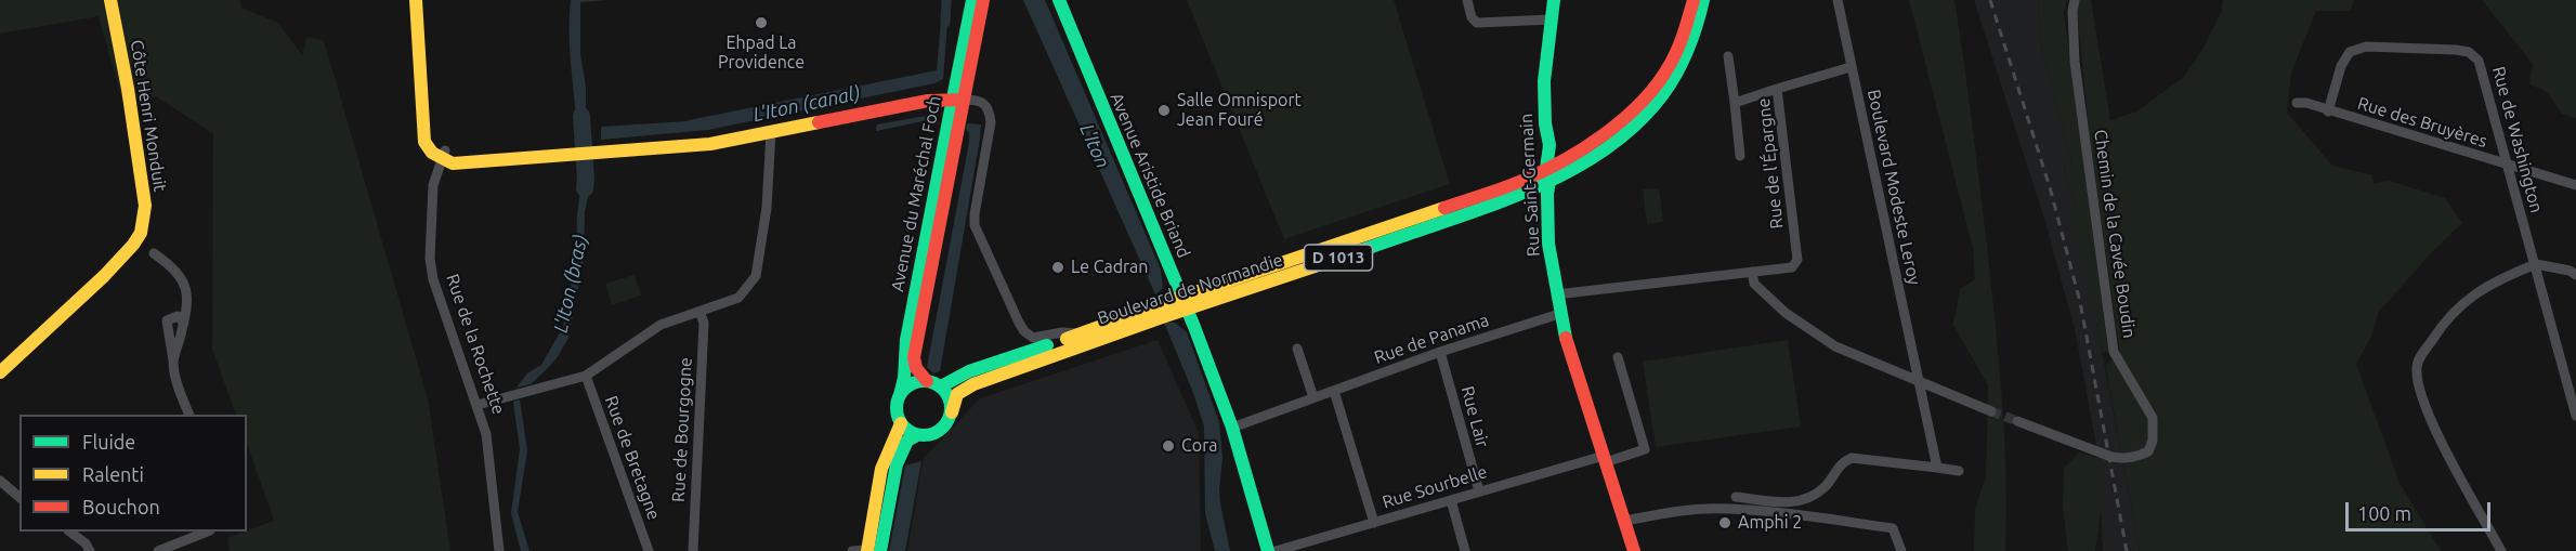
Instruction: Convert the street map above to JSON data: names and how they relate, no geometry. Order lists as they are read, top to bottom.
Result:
{
  "streets": {
    "main road": [
      "Côte Henri Monduit",
      "Avenue Aristide Briand",
      "Rue Saint-Germain",
      "Avenue du Maréchal Foch",
      "D 1013",
      "Boulevard de Normandie"
    ],
    "street": [
      "Rue des Bruyères",
      "Rue de Washington",
      "Rue de l'Épargne",
      "Boulevard Modeste Leroy",
      "Chemin de la Cavée Boudin",
      "Rue de Panama",
      "Rue de la Rochette",
      "Rue Lair",
      "Rue de Bourgogne",
      "Rue de Bretagne",
      "Rue Sourbelle"
    ]
  },
  "crossings": [
    ["Rue des Bruyères", "Rue de Washington"],
    ["Rue de l'Épargne", "Boulevard Modeste Leroy"],
    ["Avenue Aristide Briand", "Boulevard de Normandie"],
    ["Avenue Aristide Briand", "Rue de Panama"],
    ["Rue Saint-Germain", "Boulevard de Normandie"],
    ["Rue Saint-Germain", "Rue de Panama"],
    ["Rue Saint-Germain", "Rue Sourbelle"],
    ["Avenue du Maréchal Foch", "Boulevard de Normandie"],
    ["Rue de Panama", "Rue Lair"],
    ["Rue Lair", "Rue Sourbelle"]
  ],
  "water": ["L'Iton (canal)", "L'Iton", "L'Iton (bras)"],
  "places": [
    "Ehpad La Providence",
    "Salle Omnisport Jean Fouré",
    "Le Cadran",
    "Cora",
    "Amphi 2"
  ],
  "legend": ["Fluide", "Ralenti", "Bouchon"],
  "scale_bar": "100 m"
}
